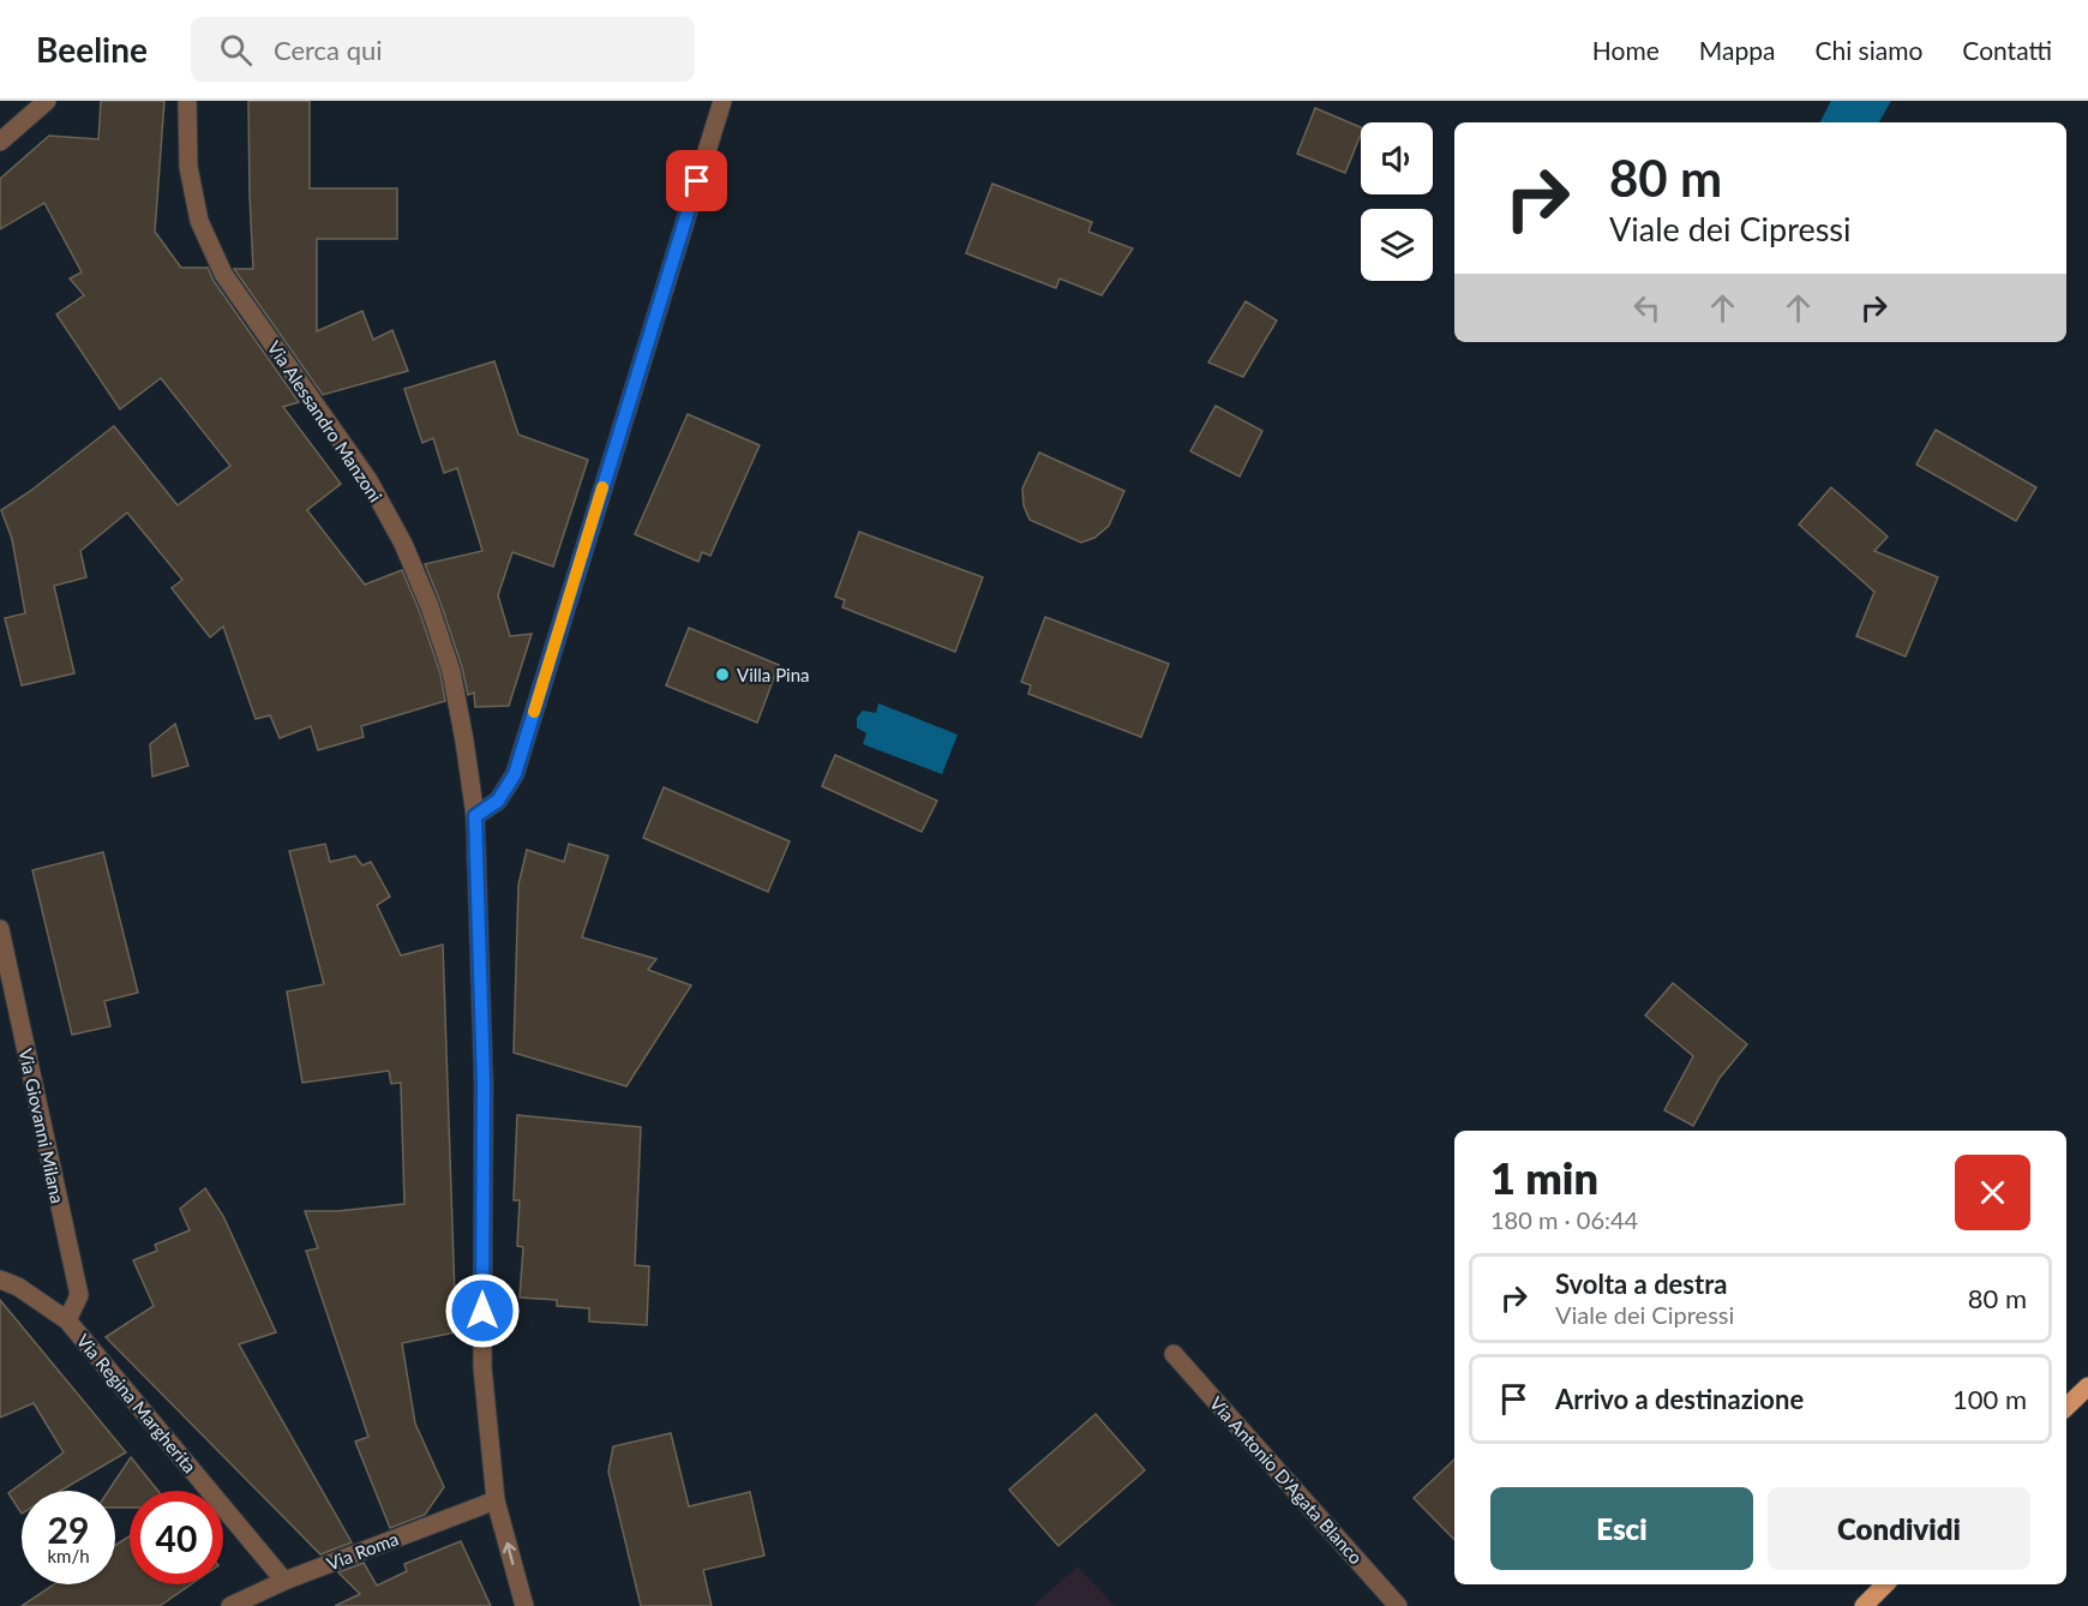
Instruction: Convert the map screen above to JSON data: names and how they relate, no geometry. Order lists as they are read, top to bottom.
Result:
{
  "streets": {
    "street": [
      "Via Alessandro Manzoni",
      "Via Giovanni Milana",
      "Via Regina Margherita",
      "Via Antonio D'Agata Blanco",
      "Via Roma"
    ]
  },
  "crossings": [
    ["Via Alessandro Manzoni", "Via Roma"],
    ["Via Giovanni Milana", "Via Regina Margherita"],
    ["Via Regina Margherita", "Via Roma"]
  ],
  "places": ["Villa Pina"],
  "page": {
    "header": "Beeline",
    "search": "Cerca qui",
    "nav": [
      "Home",
      "Mappa",
      "Chi siamo",
      "Contatti"
    ],
    "turn": ["80 m", "Viale dei Cipressi"],
    "heading": ["1 min", "180 m · 06:44"],
    "list": [
      {
        "name": "Svolta a destra",
        "note": "Viale dei Cipressi",
        "value": "80 m"
      },
      {
        "name": "Arrivo a destinazione",
        "value": "100 m"
      }
    ],
    "buttons": ["Esci", "Condividi"],
    "speed": "29 km/h",
    "limit": "40"
  }
}
